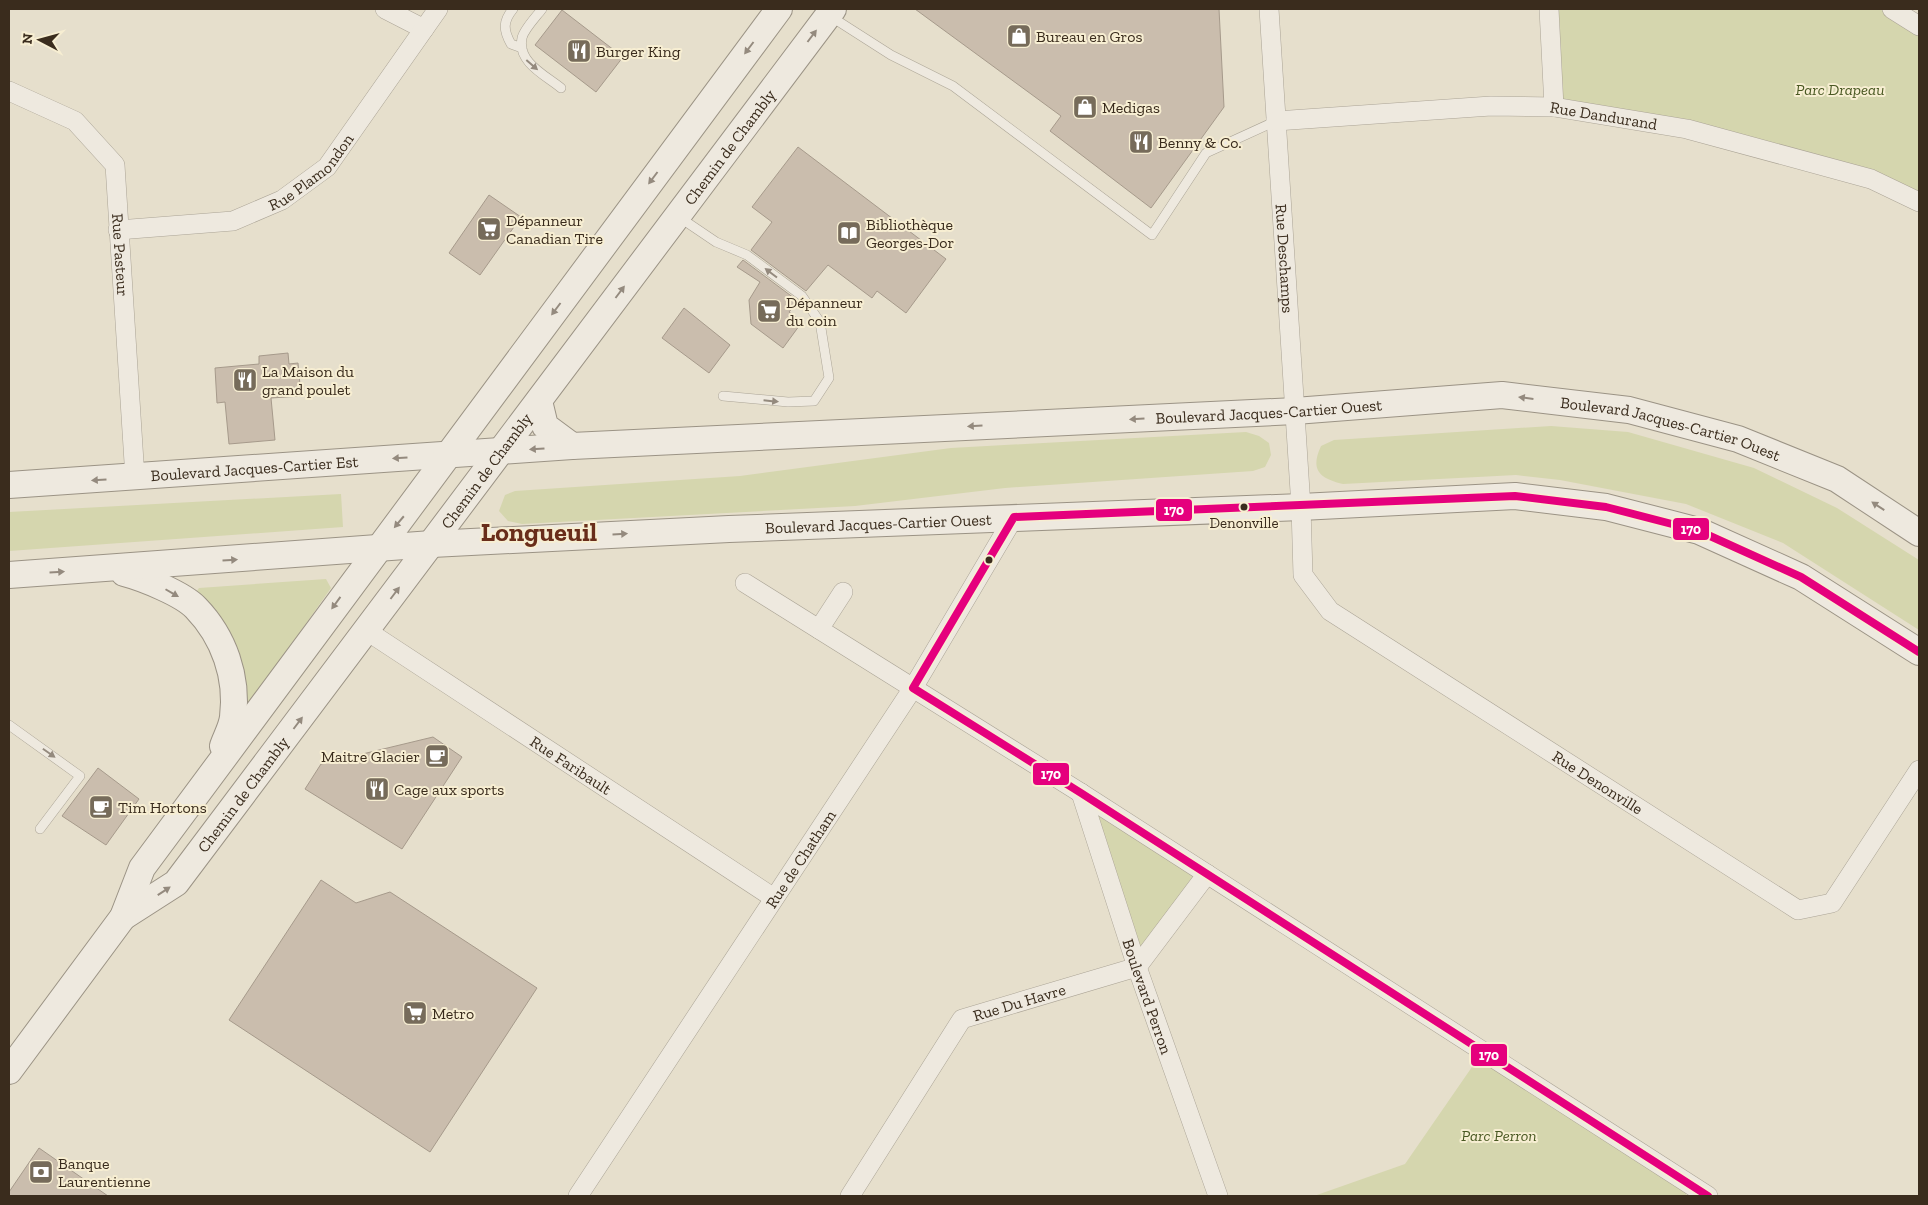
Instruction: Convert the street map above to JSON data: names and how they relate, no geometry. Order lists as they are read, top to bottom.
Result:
{
  "streets": {
    "main road": ["Chemin de Chambly", "Boulevard Jacques-Cartier Ouest", "Boulevard Jacques-Cartier Est"],
    "street": [
      "Rue Dandurand",
      "Rue Plamondon",
      "Rue Pasteur",
      "Rue Deschamps",
      "Rue Faribault",
      "Rue Denonville",
      "Rue de Chatham",
      "Boulevard Perron",
      "Rue Du Havre"
    ]
  },
  "crossings": [
    ["Rue Dandurand", "Rue Deschamps"],
    ["Chemin de Chambly", "Boulevard Jacques-Cartier Ouest"],
    ["Chemin de Chambly", "Boulevard Jacques-Cartier Est"],
    ["Chemin de Chambly", "Rue Faribault"],
    ["Rue Plamondon", "Rue Pasteur"],
    ["Rue Pasteur", "Boulevard Jacques-Cartier Est"],
    ["Rue Deschamps", "Boulevard Jacques-Cartier Ouest"],
    ["Rue Deschamps", "Rue Denonville"],
    ["Boulevard Jacques-Cartier Ouest", "Boulevard Jacques-Cartier Est"],
    ["Boulevard Jacques-Cartier Ouest", "Rue Denonville"],
    ["Boulevard Jacques-Cartier Ouest", "Rue de Chatham"],
    ["Rue Faribault", "Rue de Chatham"],
    ["Boulevard Perron", "Rue Du Havre"]
  ],
  "districts": ["Longueuil"],
  "parks": ["Parc Drapeau", "Parc Perron"],
  "places": {
    "shop": ["Bureau en Gros", "Medigas"],
    "restaurant": [
      "Burger King",
      "Benny & Co.",
      "La Maison du grand poulet",
      "Cage aux sports"
    ],
    "supermarket": ["Dépanneur Canadian Tire", "Dépanneur du coin", "Metro"],
    "library": ["Bibliothèque Georges-Dor"],
    "other": ["Denonville"],
    "cafe": ["Maitre Glacier", "Tim Hortons"],
    "bank": ["Banque Laurentienne"]
  },
  "lines": ["transit line 170"],
  "north": "left"
}
